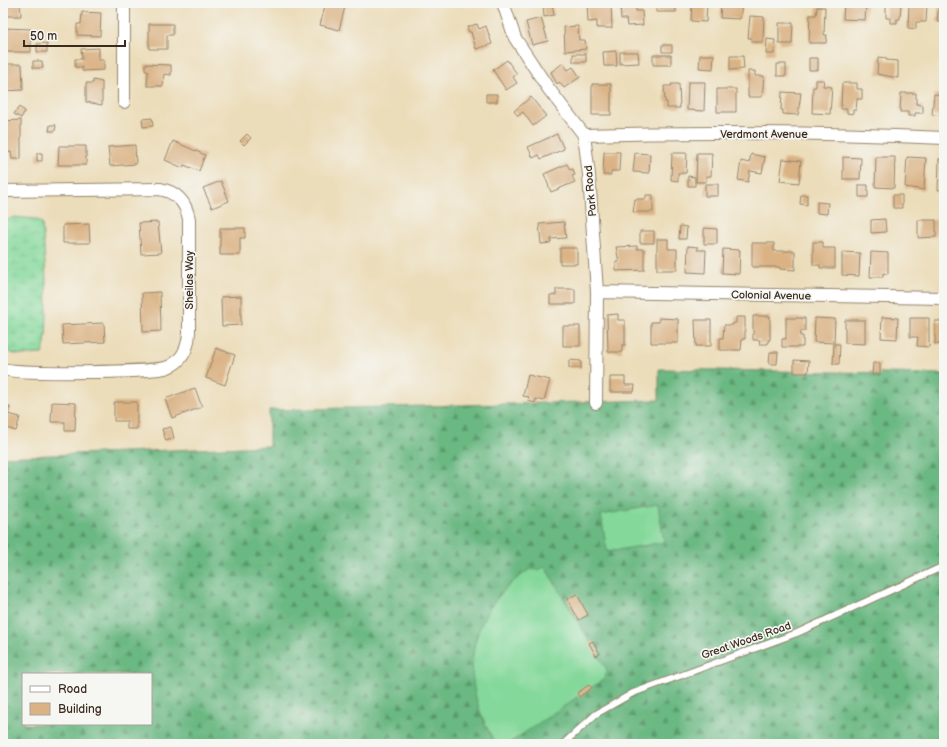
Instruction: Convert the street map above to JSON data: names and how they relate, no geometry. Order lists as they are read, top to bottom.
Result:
{
  "streets": {
    "street": [
      "Verdmont Avenue",
      "Park Road",
      "Sheilas Way",
      "Colonial Avenue"
    ],
    "lane": ["Great Woods Road"]
  },
  "crossings": [
    ["Verdmont Avenue", "Park Road"],
    ["Park Road", "Colonial Avenue"]
  ],
  "legend": ["Road", "Building"],
  "scale_bar": "50 m"
}
